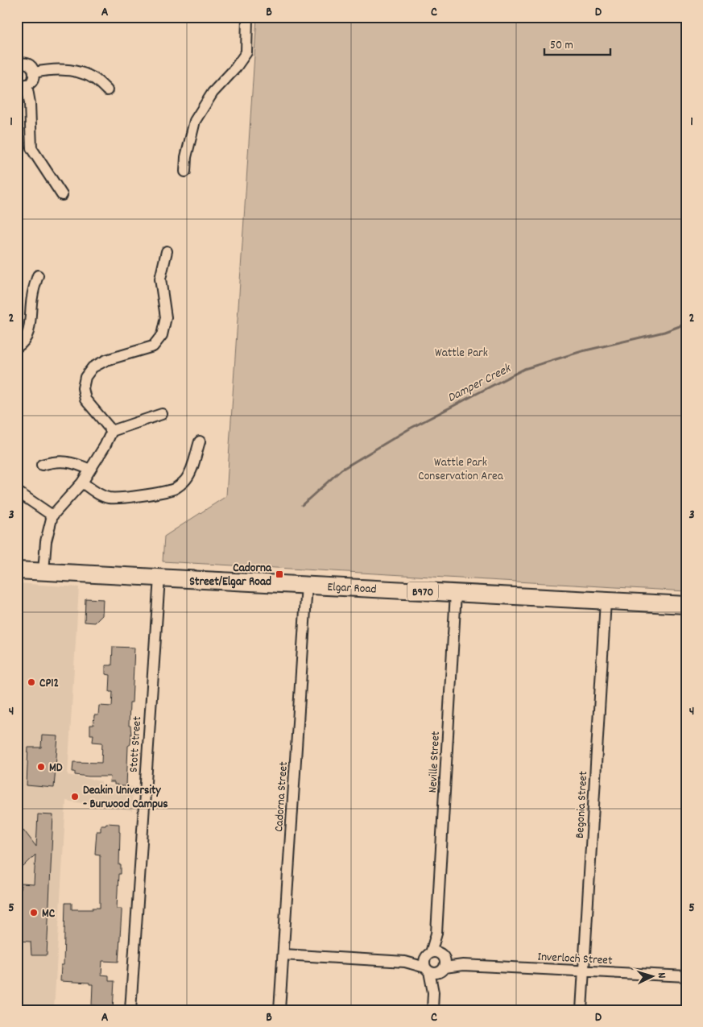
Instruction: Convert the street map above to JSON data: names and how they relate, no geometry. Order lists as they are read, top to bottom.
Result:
{
  "streets": {
    "main road": ["Elgar Road", "B970"],
    "street": [
      "Stott Street",
      "Neville Street",
      "Cadorna Street",
      "Begonia Street",
      "Inverloch Street"
    ]
  },
  "crossings": [
    ["Elgar Road", "Stott Street"],
    ["Elgar Road", "Neville Street"],
    ["Elgar Road", "Cadorna Street"],
    ["Elgar Road", "Begonia Street"],
    ["Neville Street", "Inverloch Street"],
    ["Begonia Street", "Inverloch Street"]
  ],
  "water": ["Damper Creek"],
  "parks": ["Wattle Park", "Wattle Park Conservation Area"],
  "places": {
    "transit": ["Cadorna Street/Elgar Road"],
    "other": [
      "CP12",
      "MD",
      "Deakin University - Burwood Campus",
      "MC"
    ]
  },
  "scale_bar": "50 m",
  "north": "right",
  "grid": {
    "columns": [
      "A",
      "B",
      "C",
      "D"
    ],
    "rows": [
      "1",
      "2",
      "3",
      "4",
      "5"
    ]
  }
}
